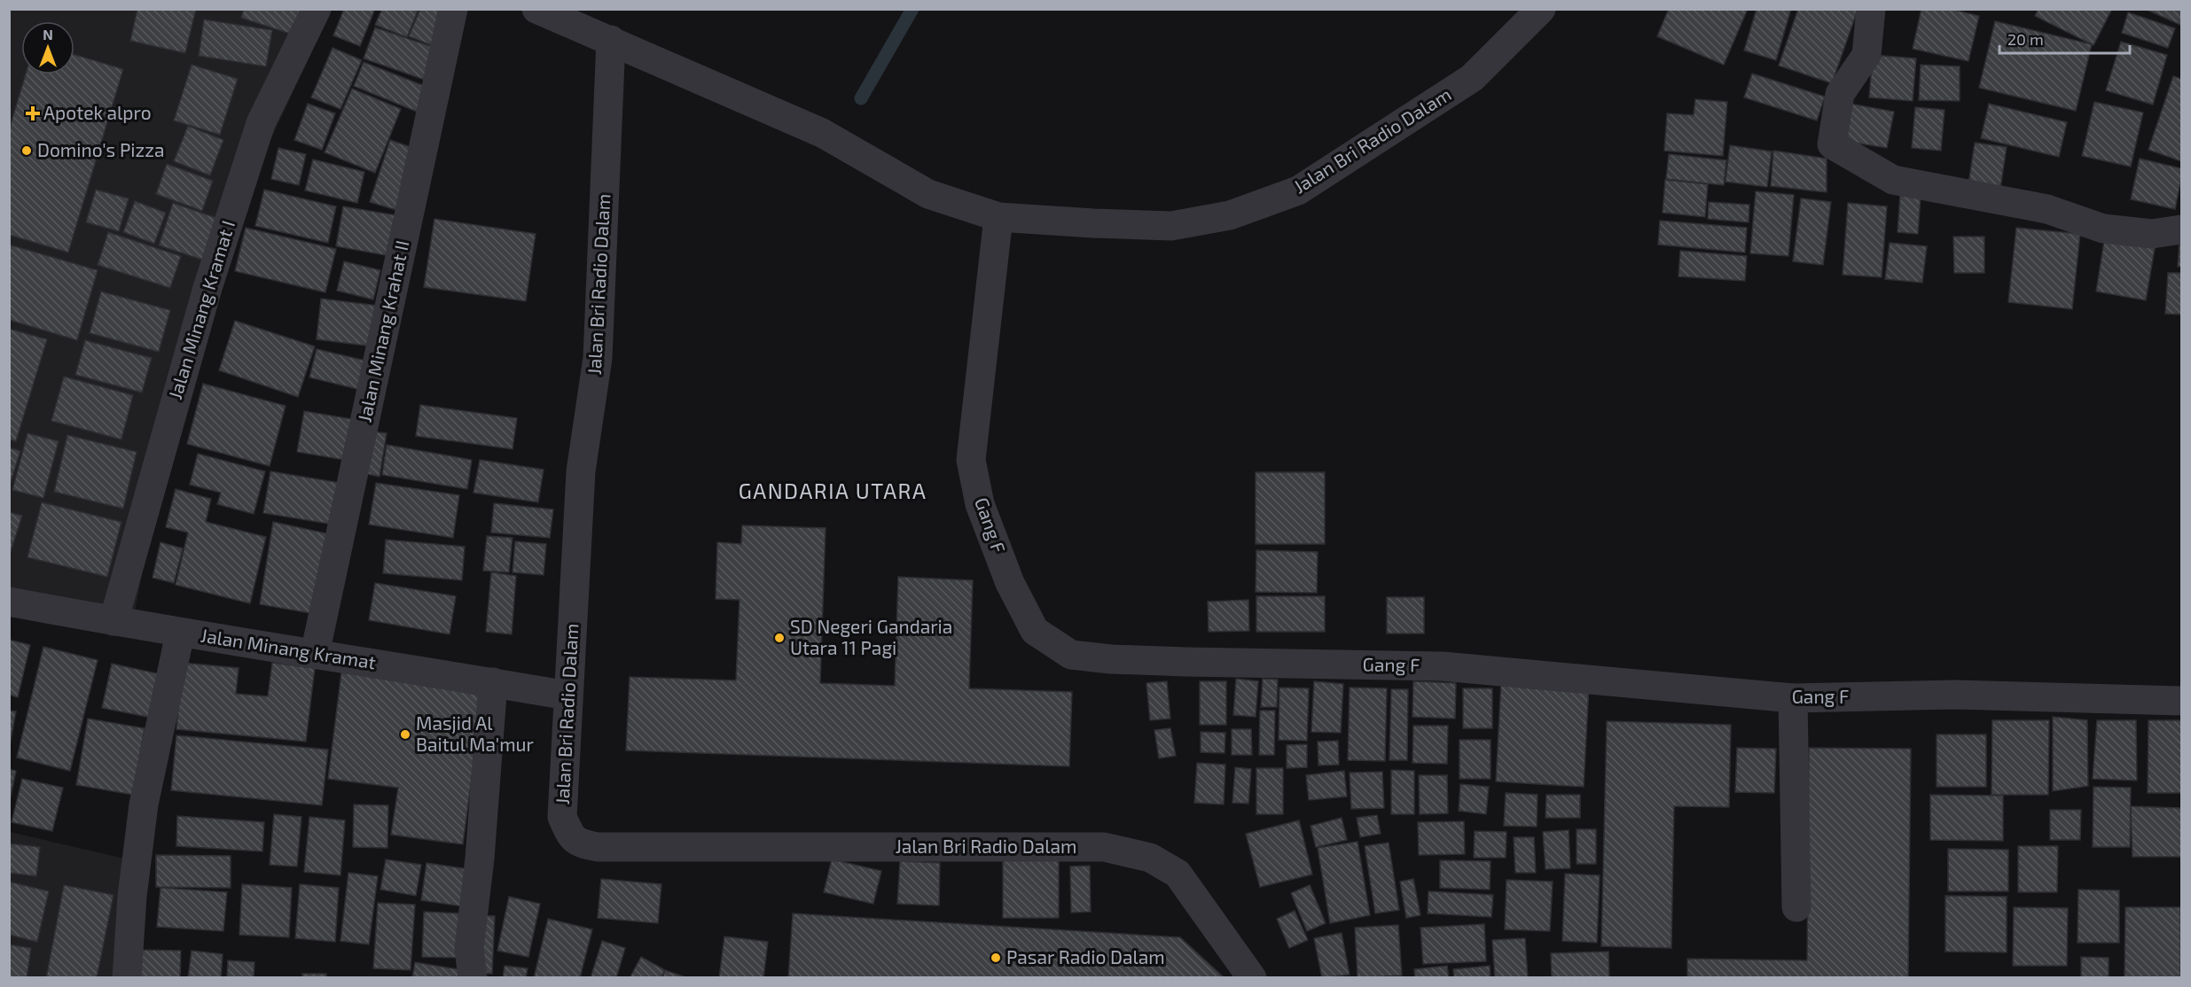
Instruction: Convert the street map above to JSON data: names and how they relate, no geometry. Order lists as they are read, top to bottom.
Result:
{
  "streets": {
    "street": [
      "Jalan Bri Radio Dalam",
      "Jalan Minang Kramat I",
      "Jalan Minang Krahat II",
      "Gang F",
      "Jalan Minang Kramat"
    ]
  },
  "crossings": [
    ["Jalan Bri Radio Dalam", "Gang F"],
    ["Jalan Bri Radio Dalam", "Jalan Minang Kramat"],
    ["Jalan Minang Kramat I", "Jalan Minang Kramat"],
    ["Jalan Minang Krahat II", "Jalan Minang Kramat"]
  ],
  "districts": ["GANDARIA UTARA"],
  "places": {
    "health": ["Apotek alpro"],
    "other": [
      "Domino's Pizza",
      "SD Negeri Gandaria Utara 11 Pagi",
      "Masjid Al Baitul Ma'mur",
      "Pasar Radio Dalam"
    ]
  },
  "scale_bar": "20 m",
  "north": "top"
}
